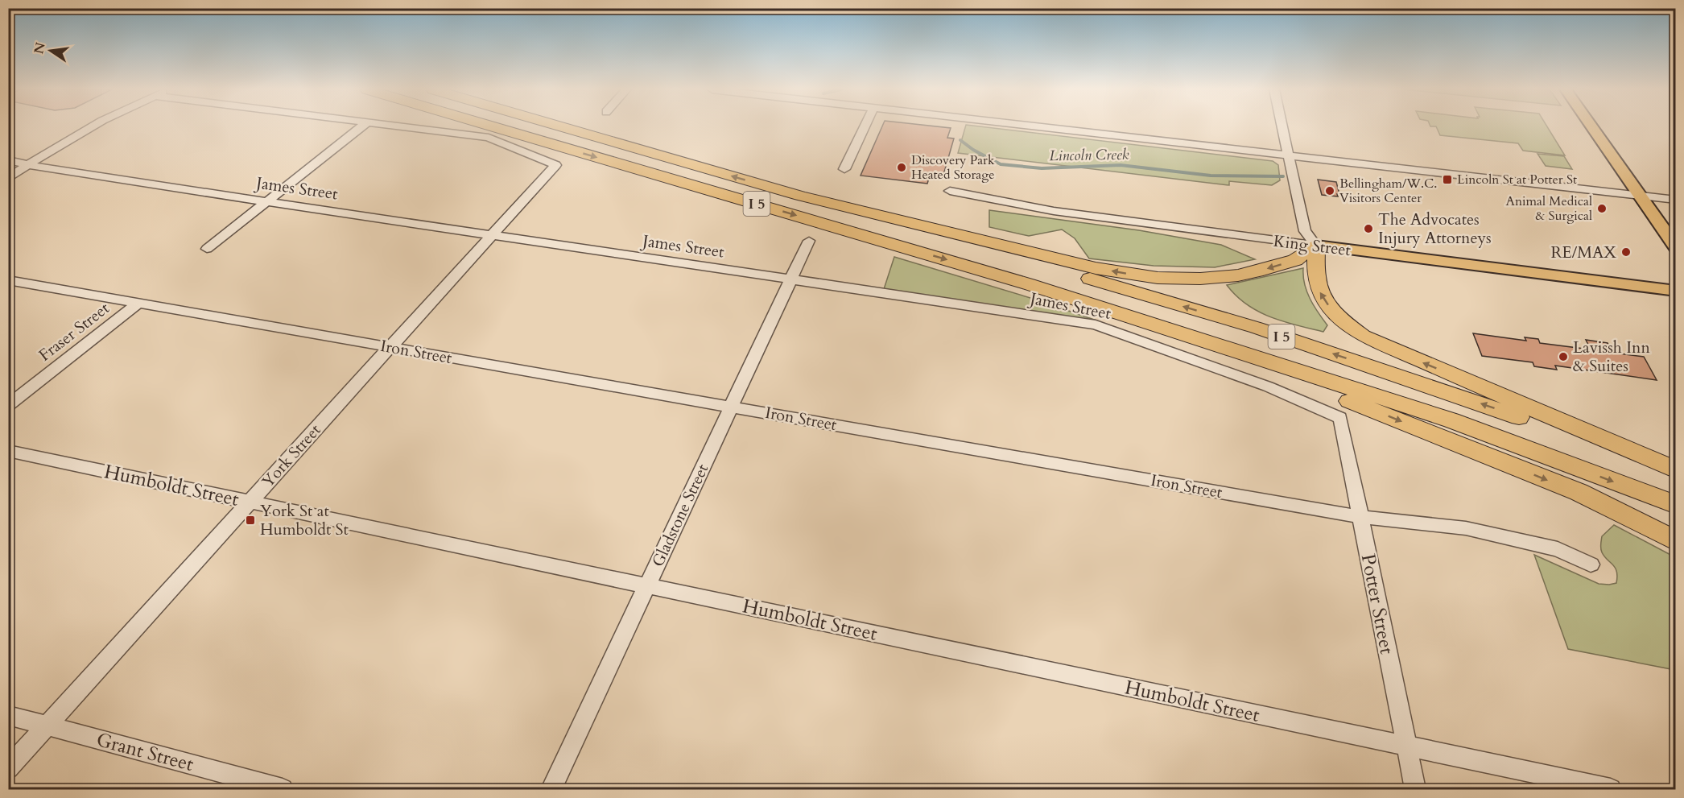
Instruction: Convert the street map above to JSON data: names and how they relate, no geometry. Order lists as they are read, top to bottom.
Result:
{
  "streets": {
    "highway": ["I 5"],
    "main road": ["King Street"],
    "street": [
      "James Street",
      "Fraser Street",
      "Iron Street",
      "York Street",
      "Humboldt Street",
      "Gladstone Street",
      "Potter Street",
      "Grant Street"
    ]
  },
  "crossings": [
    ["James Street", "York Street"],
    ["James Street", "Gladstone Street"],
    ["James Street", "Potter Street"],
    ["Fraser Street", "Iron Street"],
    ["Iron Street", "York Street"],
    ["Iron Street", "Gladstone Street"],
    ["Iron Street", "Potter Street"],
    ["York Street", "Humboldt Street"],
    ["York Street", "Grant Street"],
    ["Humboldt Street", "Gladstone Street"],
    ["Humboldt Street", "Potter Street"]
  ],
  "water": ["Lincoln Creek"],
  "places": {
    "other": [
      "Discovery Park Heated Storage",
      "Bellingham/W.C. Visitors Center",
      "Animal Medical & Surgical",
      "The Advocates Injury Attorneys",
      "RE/MAX",
      "Lavissh Inn & Suites"
    ],
    "transit": ["Lincoln St at Potter St", "York St at Humboldt St"]
  },
  "north": "left"
}
